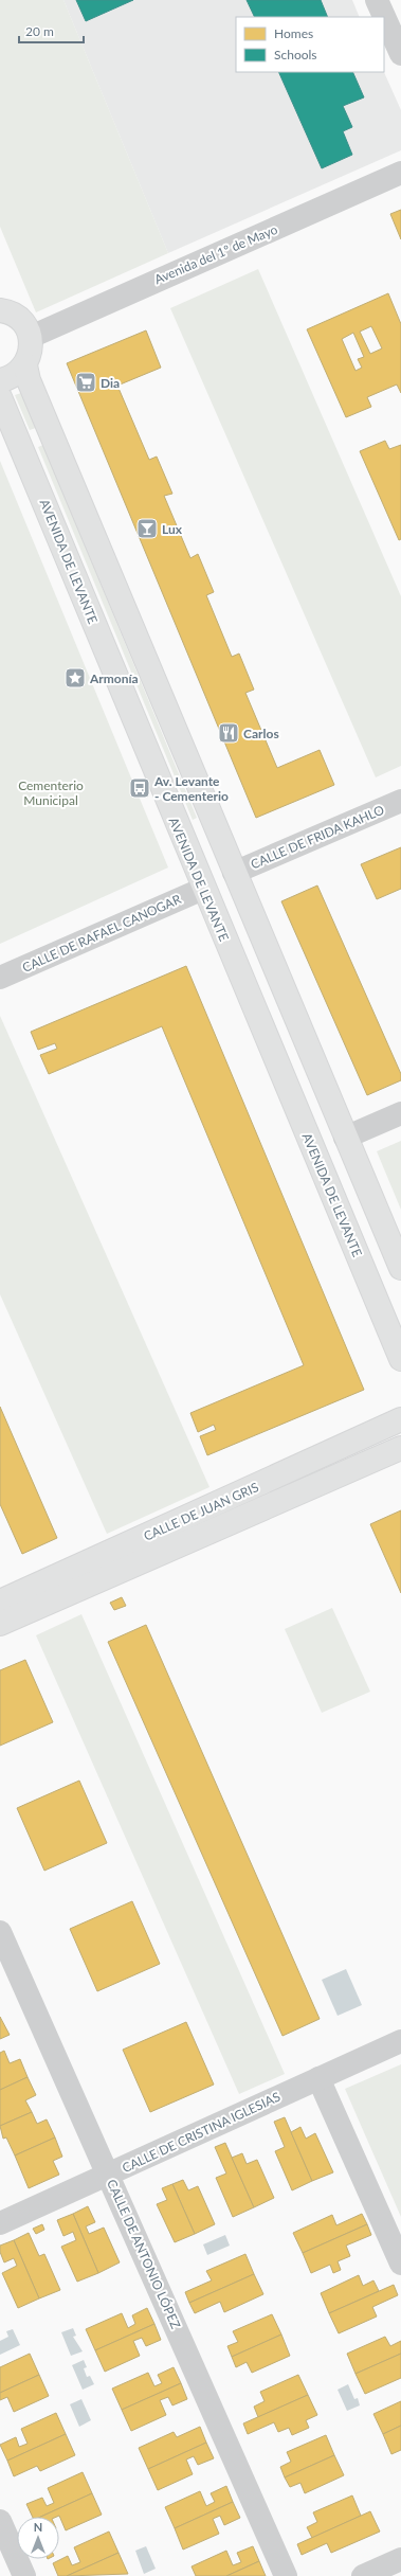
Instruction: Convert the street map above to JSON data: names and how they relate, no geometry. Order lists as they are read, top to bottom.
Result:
{
  "streets": {
    "street": [
      "Avenida del 1º de Mayo",
      "AVENIDA DE LEVANTE",
      "CALLE DE FRIDA KAHLO",
      "CALLE DE RAFAEL CANOGAR",
      "CALLE DE JUAN GRIS",
      "CALLE DE CRISTINA IGLESIAS",
      "CALLE DE ANTONIO LÓPEZ"
    ]
  },
  "crossings": [
    ["AVENIDA DE LEVANTE", "CALLE DE RAFAEL CANOGAR"],
    ["CALLE DE CRISTINA IGLESIAS", "CALLE DE ANTONIO LÓPEZ"]
  ],
  "parks": ["Cementerio Municipal"],
  "places": {
    "supermarket": ["Dia"],
    "bar": ["Lux"],
    "place": ["Armonía"],
    "restaurant": ["Carlos"],
    "bus stop": ["Av. Levante - Cementerio"]
  },
  "legend": ["Homes", "Schools"],
  "scale_bar": "20 m",
  "north": "top"
}
